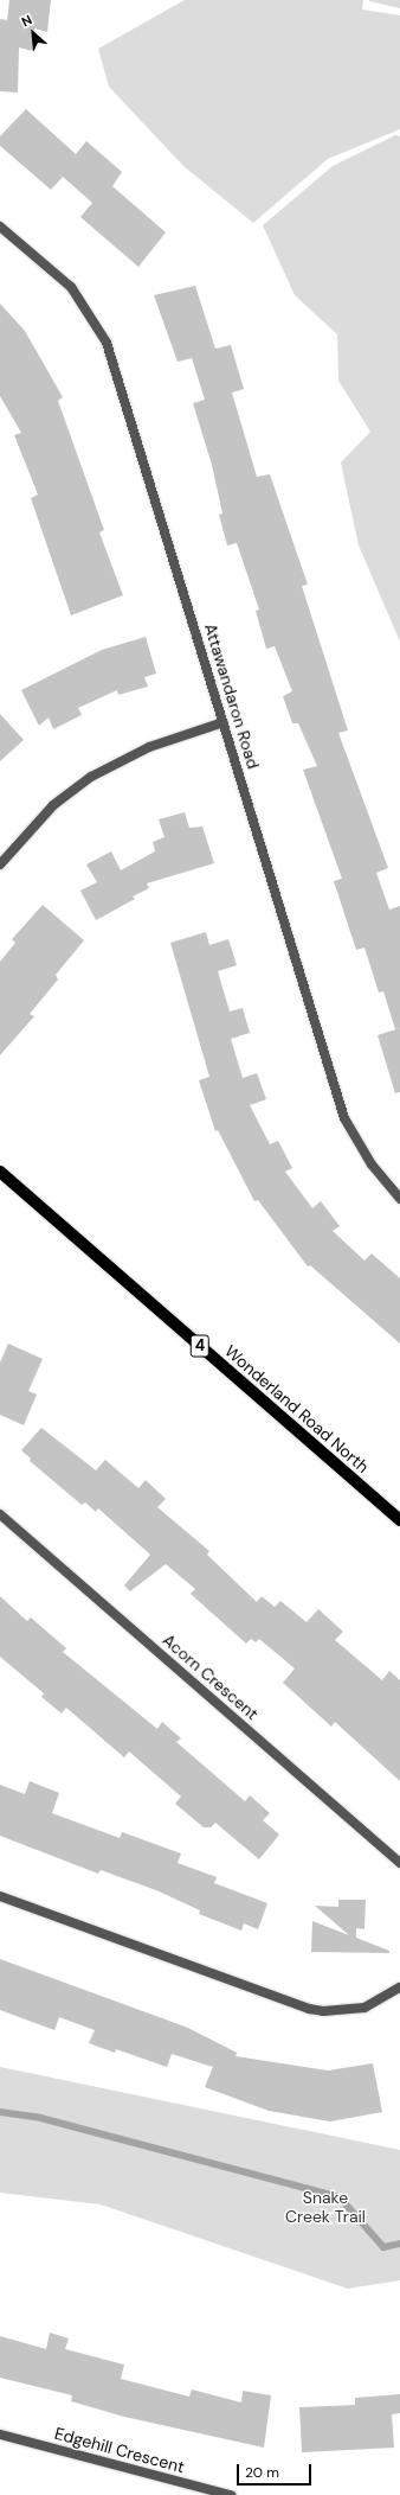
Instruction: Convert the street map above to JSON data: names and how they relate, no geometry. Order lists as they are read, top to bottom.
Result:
{
  "streets": {
    "main road": ["4", "Wonderland Road North"],
    "street": ["Attawandaron Road", "Acorn Crescent", "Edgehill Crescent"]
  },
  "parks": ["Snake Creek Trail"],
  "scale_bar": "20 m",
  "north": "top left"
}
